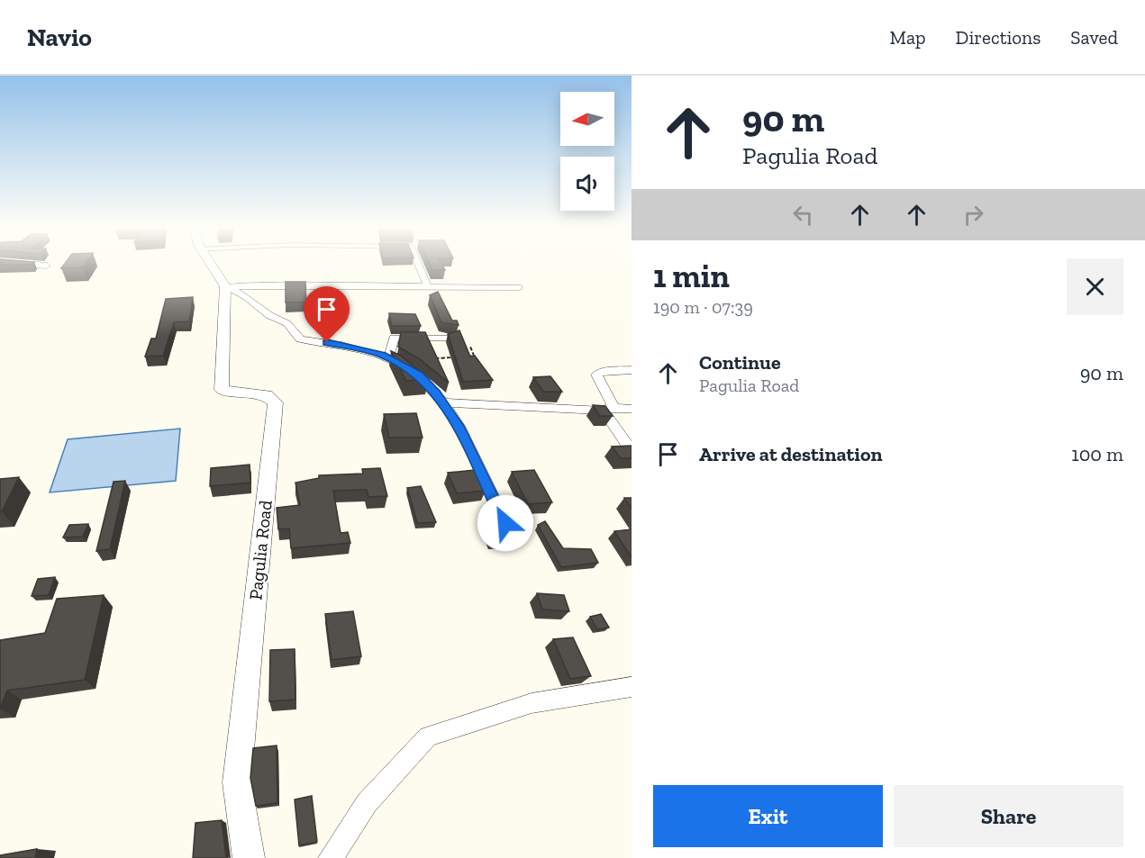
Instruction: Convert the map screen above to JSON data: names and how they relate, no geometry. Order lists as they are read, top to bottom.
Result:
{
  "streets": {
    "street": ["Pagulia Road"]
  },
  "north": "left",
  "page": {
    "header": "Navio",
    "nav": ["Map", "Directions", "Saved"],
    "turn": ["90 m", "Pagulia Road"],
    "heading": ["1 min", "190 m · 07:39"],
    "list": [
      {
        "name": "Continue",
        "note": "Pagulia Road",
        "value": "90 m"
      },
      {
        "name": "Arrive at destination",
        "value": "100 m"
      }
    ],
    "buttons": ["Exit", "Share"]
  }
}
